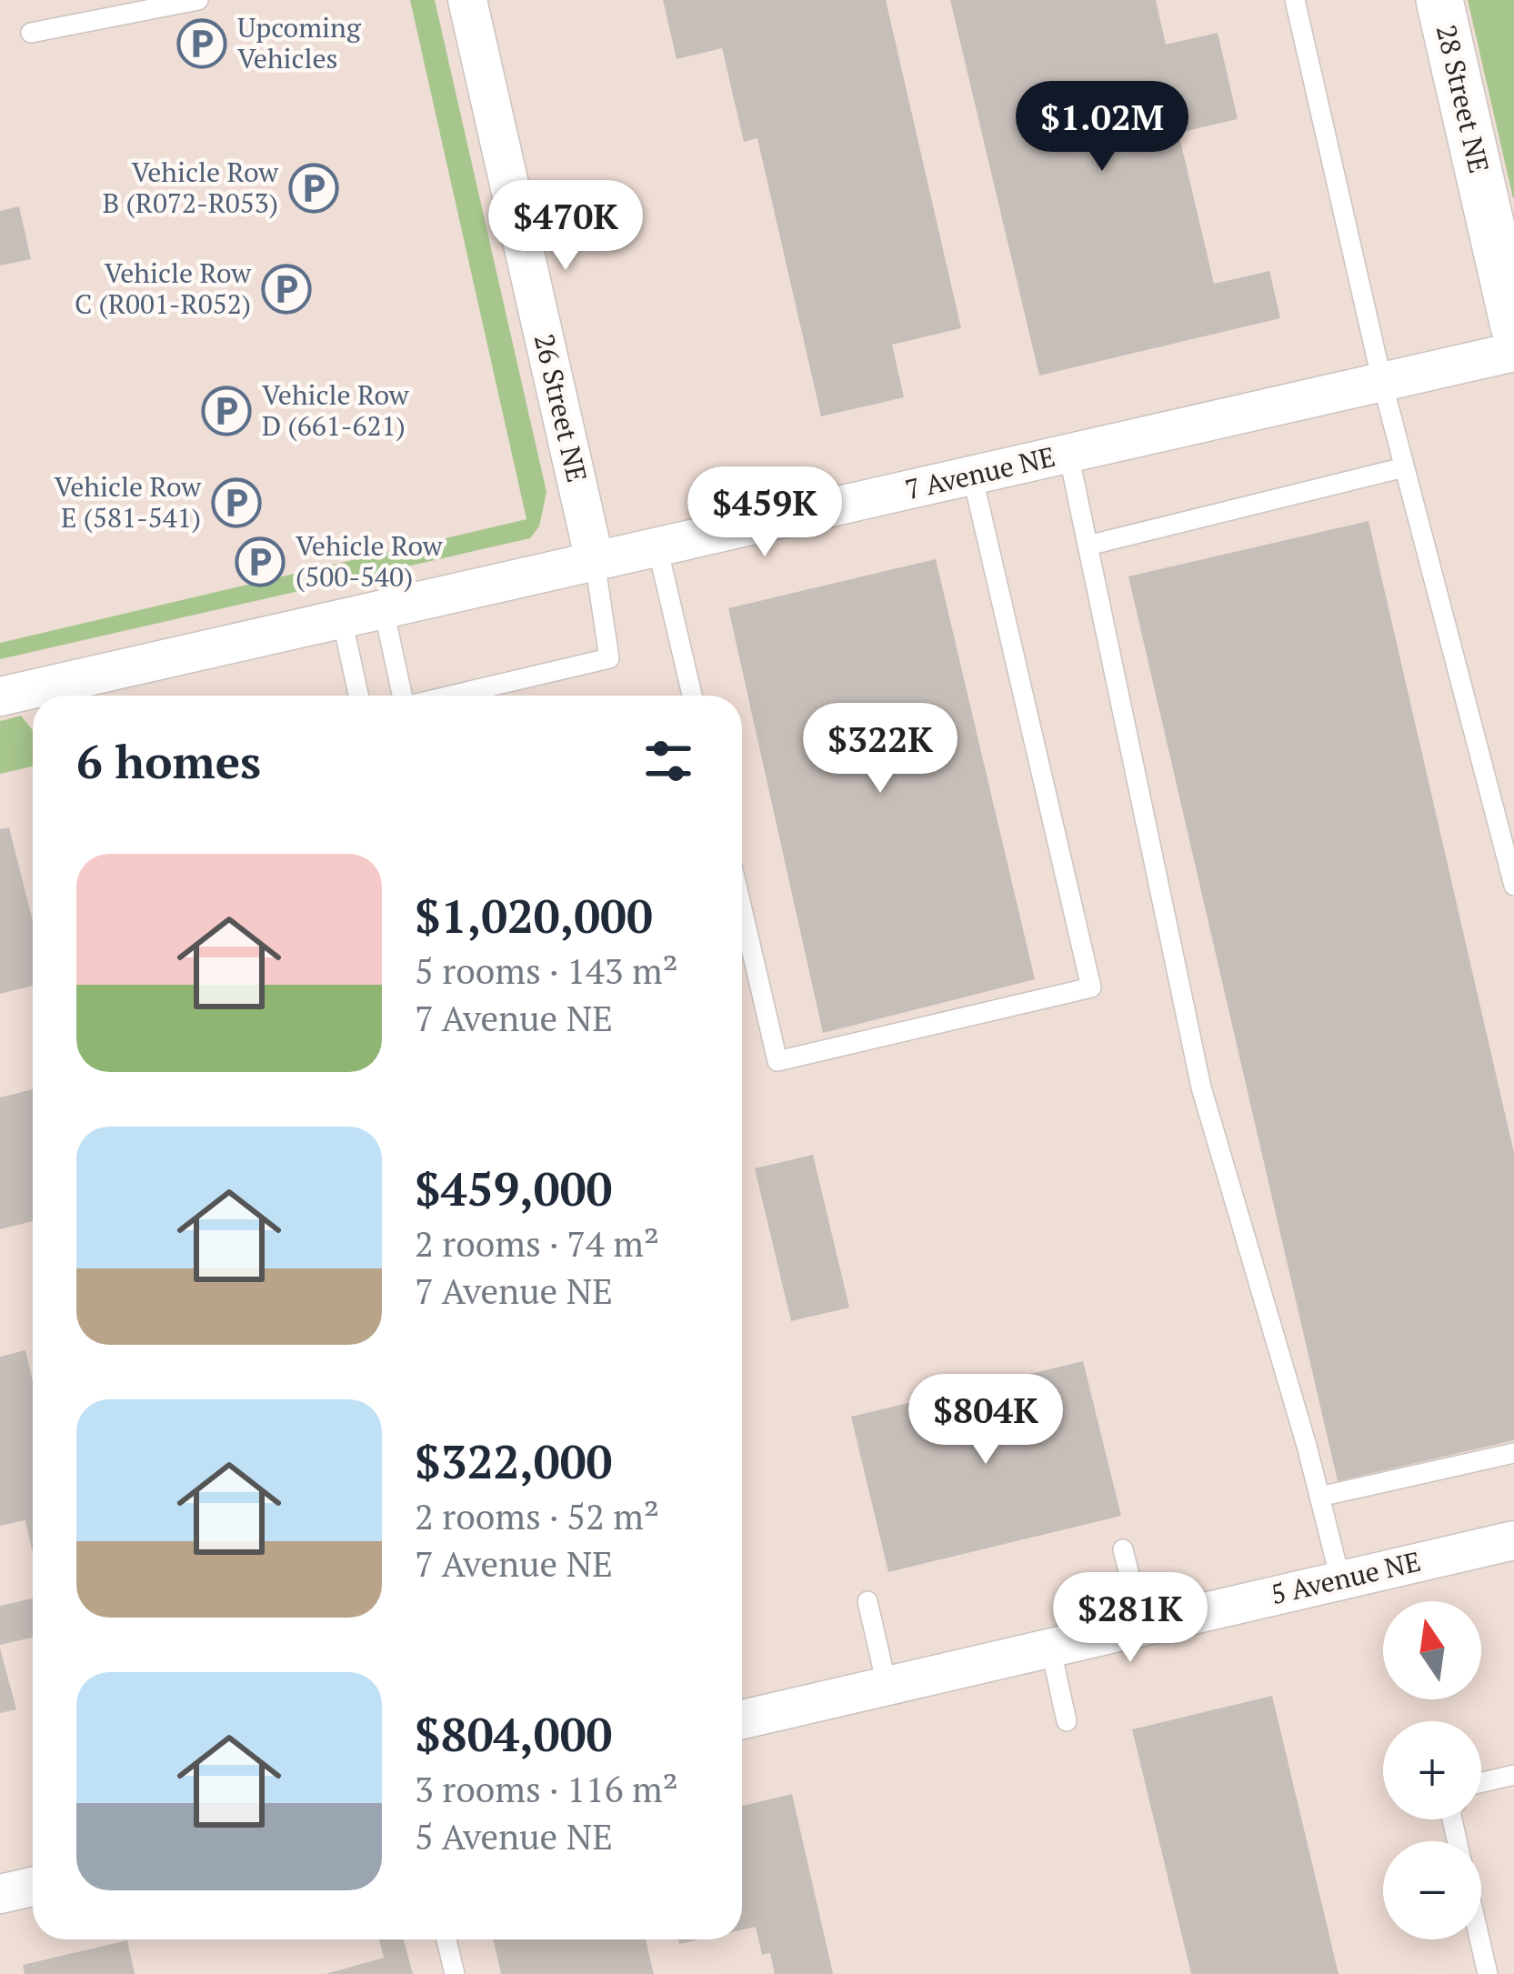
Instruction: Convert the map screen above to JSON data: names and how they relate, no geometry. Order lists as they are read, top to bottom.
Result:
{
  "streets": {
    "street": [
      "28 Street NE",
      "26 Street NE",
      "7 Avenue NE",
      "5 Avenue NE"
    ]
  },
  "crossings": [
    ["26 Street NE", "7 Avenue NE"]
  ],
  "places": {
    "parking": [
      "Upcoming Vehicles",
      "Vehicle Row B (R072-R053)",
      "Vehicle Row C (R001-R052)",
      "Vehicle Row D (661-621)",
      "Vehicle Row E (581-541)",
      "Vehicle Row (500-540)"
    ]
  },
  "north": "top",
  "page": {
    "price": [
      "$1.02M",
      "$470K",
      "$459K",
      "$322K",
      "$804K",
      "$281K"
    ],
    "heading": "6 homes",
    "list": [
      {
        "name": "$1,020,000",
        "note": "5 rooms · 143 m² · 7 Avenue NE"
      },
      {
        "name": "$459,000",
        "note": "2 rooms · 74 m² · 7 Avenue NE"
      },
      {
        "name": "$322,000",
        "note": "2 rooms · 52 m² · 7 Avenue NE"
      },
      {
        "name": "$804,000",
        "note": "3 rooms · 116 m² · 5 Avenue NE"
      }
    ],
    "map_buttons": ["+", "−"]
  }
}
